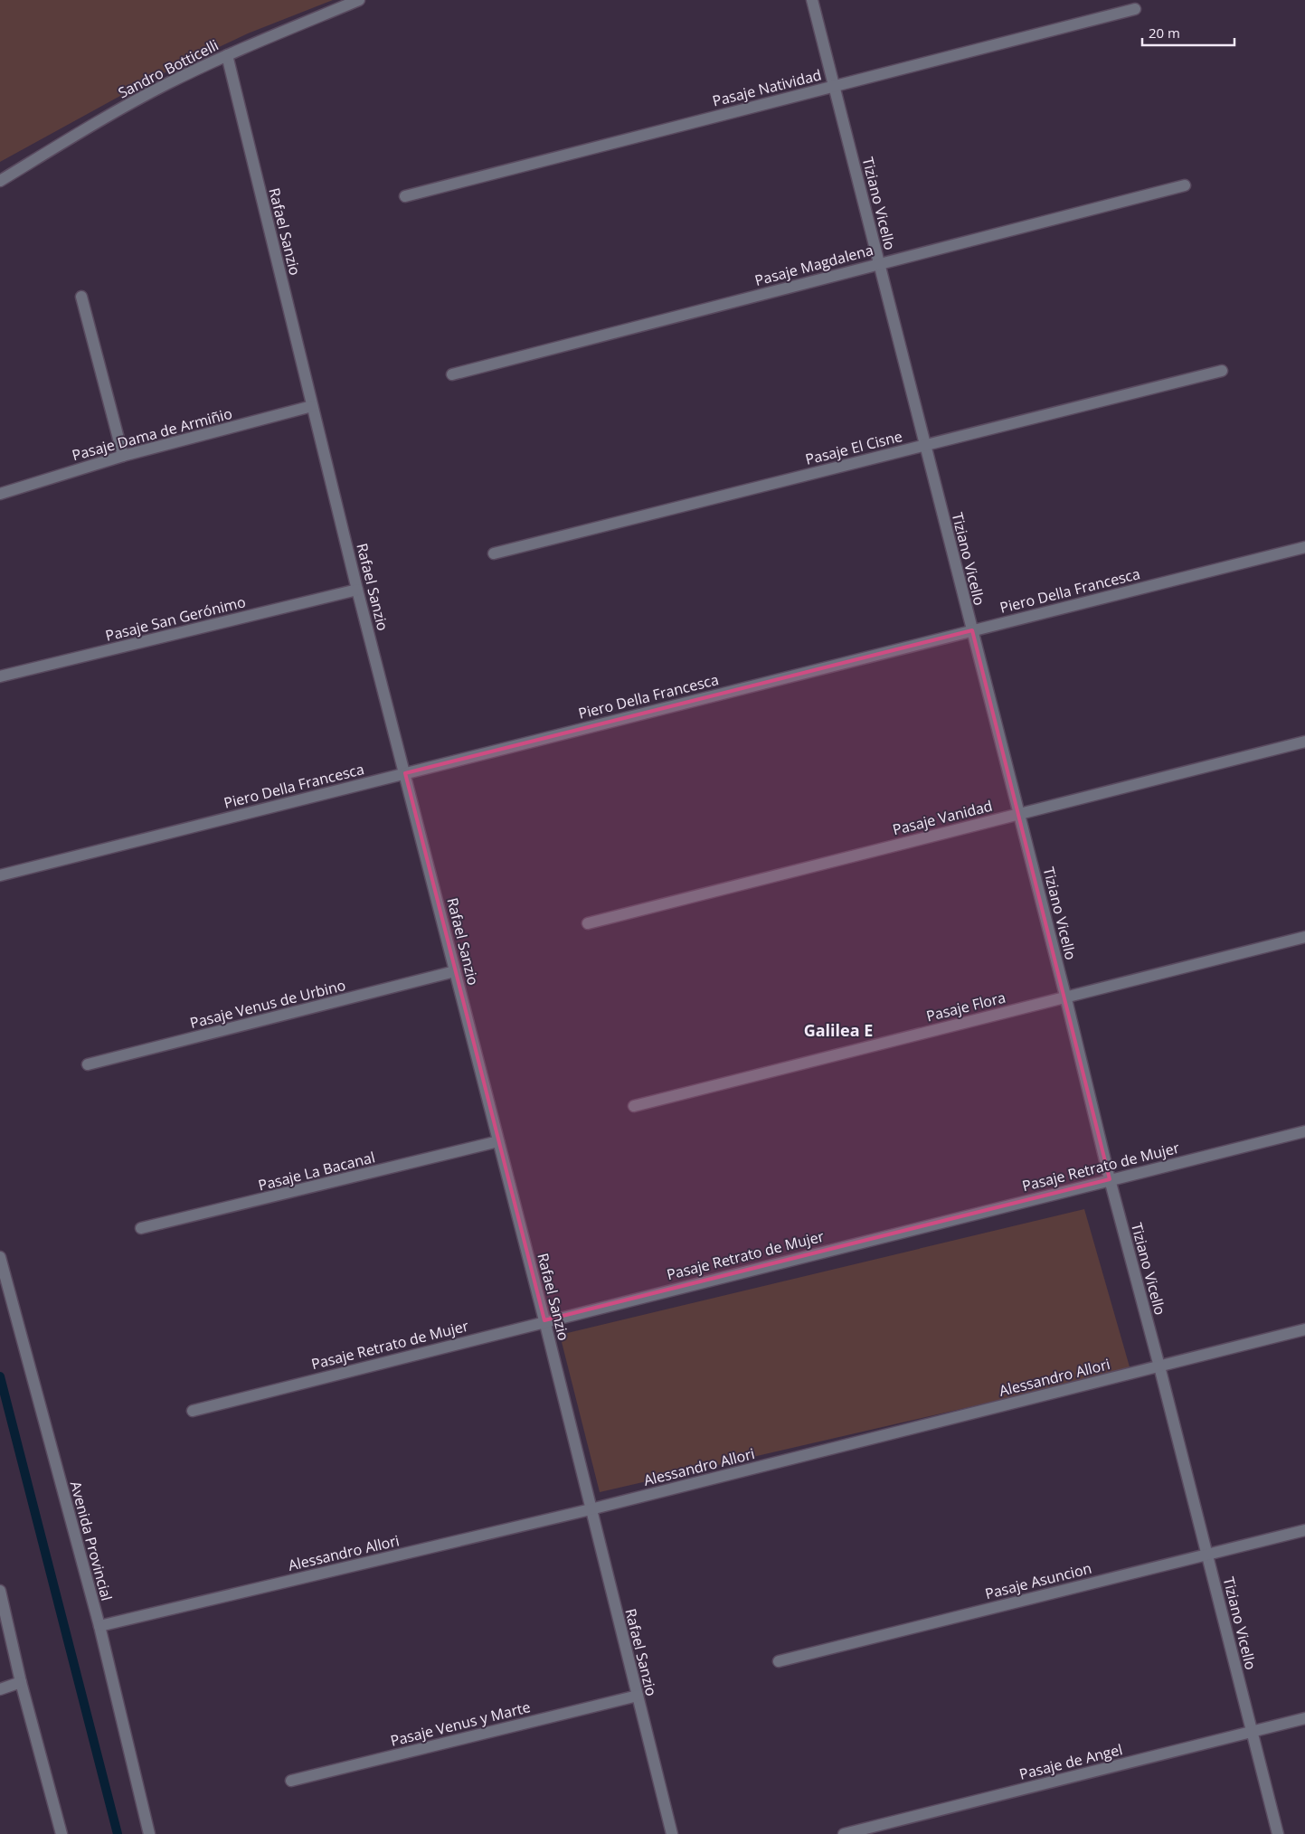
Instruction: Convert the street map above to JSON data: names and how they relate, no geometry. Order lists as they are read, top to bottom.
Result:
{
  "streets": {
    "street": [
      "Sandro Botticelli",
      "Pasaje Natividad",
      "Tiziano Vicello",
      "Rafael Sanzio",
      "Pasaje Magdalena",
      "Pasaje Dama de Armiñio",
      "Pasaje El Cisne",
      "Piero Della Francesca",
      "Pasaje San Gerónimo",
      "Pasaje Vanidad",
      "Pasaje Venus de Urbino",
      "Pasaje Flora",
      "Pasaje Retrato de Mujer",
      "Pasaje La Bacanal",
      "Alessandro Allori",
      "Avenida Provincial",
      "Pasaje Asuncion",
      "Pasaje Venus y Marte",
      "Pasaje de Angel"
    ]
  },
  "crossings": [
    ["Sandro Botticelli", "Rafael Sanzio"],
    ["Pasaje Natividad", "Tiziano Vicello"],
    ["Tiziano Vicello", "Pasaje Magdalena"],
    ["Tiziano Vicello", "Pasaje El Cisne"],
    ["Tiziano Vicello", "Piero Della Francesca"],
    ["Tiziano Vicello", "Pasaje Vanidad"],
    ["Tiziano Vicello", "Pasaje Flora"],
    ["Tiziano Vicello", "Pasaje Retrato de Mujer"],
    ["Tiziano Vicello", "Alessandro Allori"],
    ["Tiziano Vicello", "Pasaje Asuncion"],
    ["Tiziano Vicello", "Pasaje de Angel"],
    ["Rafael Sanzio", "Pasaje Dama de Armiñio"],
    ["Rafael Sanzio", "Piero Della Francesca"],
    ["Rafael Sanzio", "Pasaje San Gerónimo"],
    ["Rafael Sanzio", "Pasaje Venus de Urbino"],
    ["Rafael Sanzio", "Pasaje Retrato de Mujer"],
    ["Rafael Sanzio", "Pasaje La Bacanal"],
    ["Rafael Sanzio", "Alessandro Allori"],
    ["Rafael Sanzio", "Pasaje Venus y Marte"],
    ["Alessandro Allori", "Avenida Provincial"]
  ],
  "districts": ["Galilea E"],
  "scale_bar": "20 m"
}
